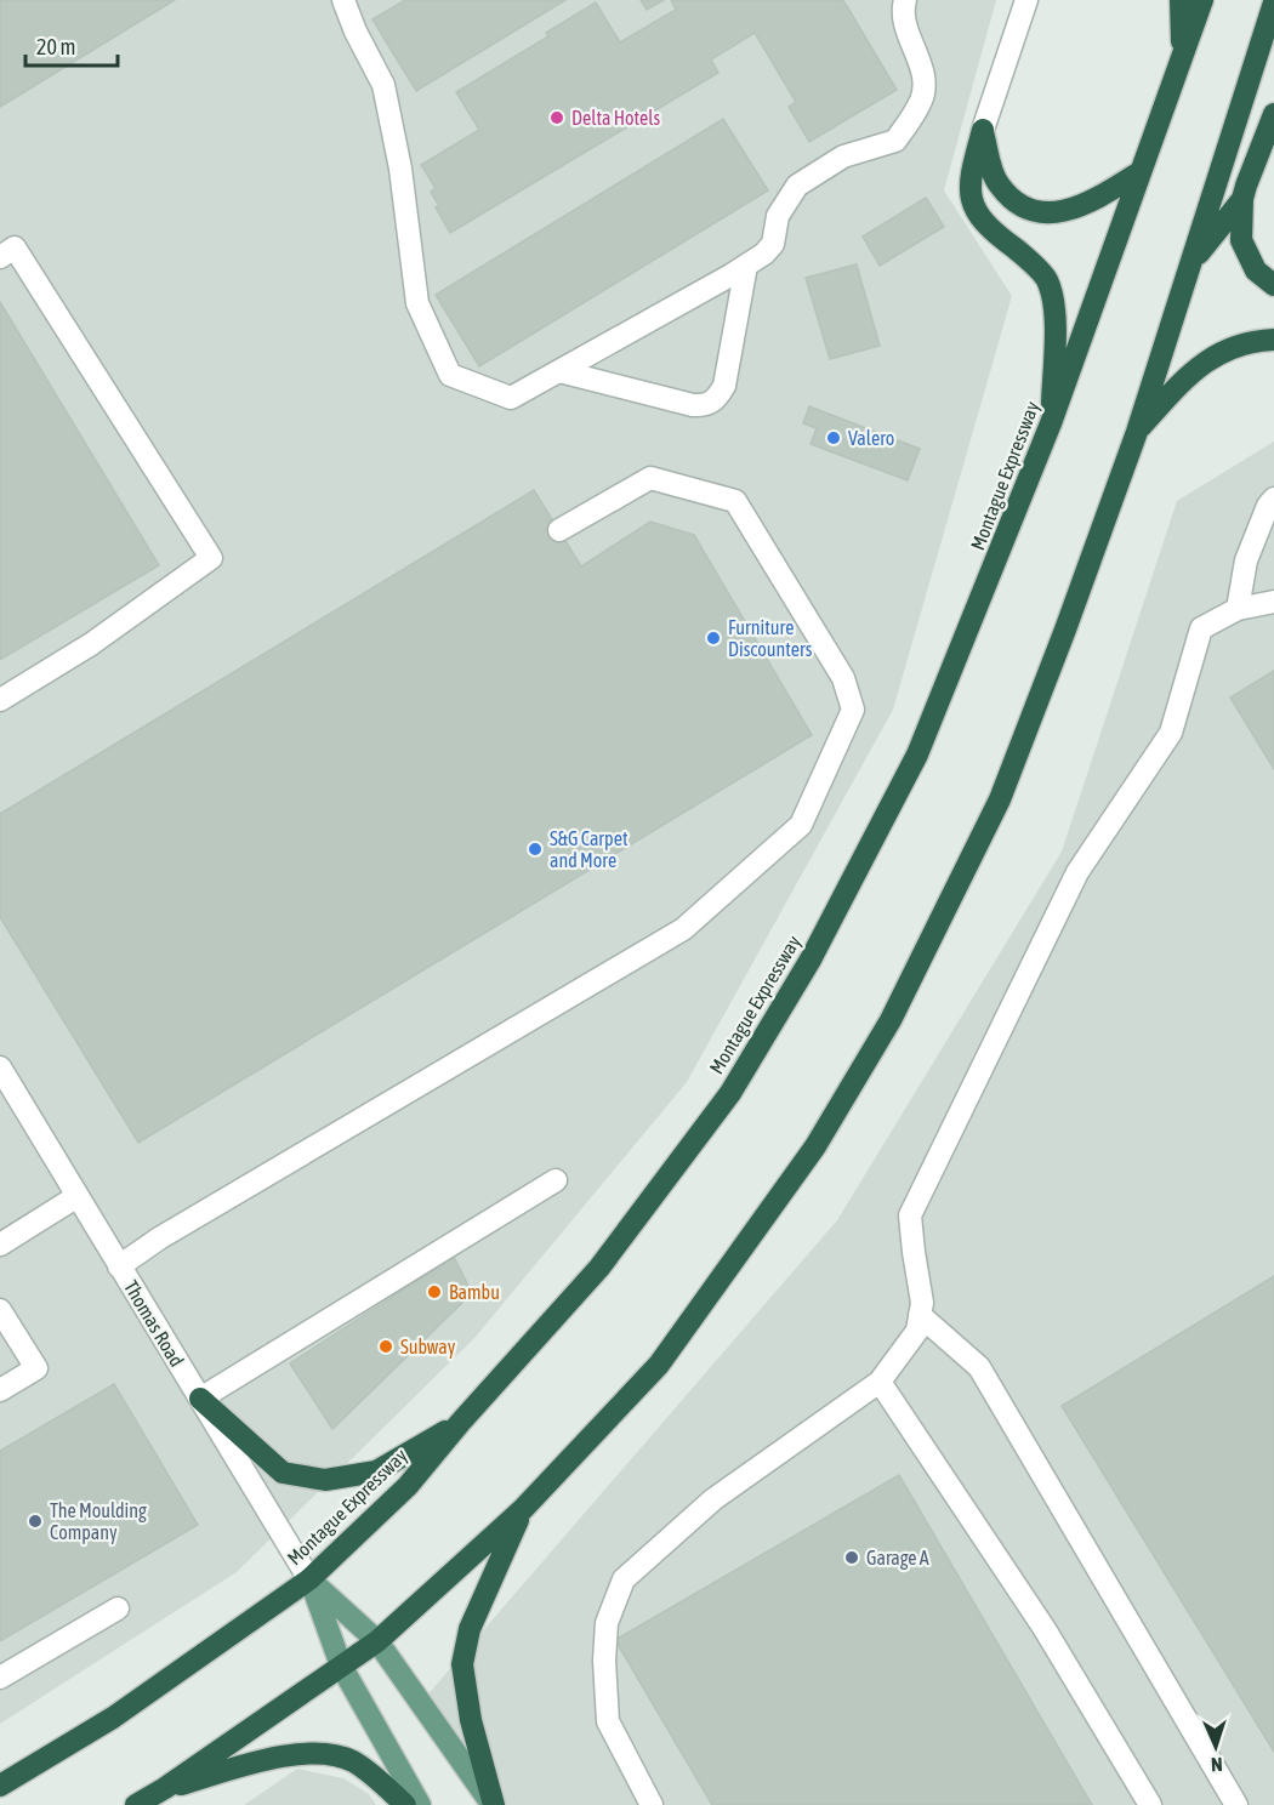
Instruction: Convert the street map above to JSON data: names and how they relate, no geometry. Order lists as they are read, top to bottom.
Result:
{
  "streets": {
    "highway": ["Montague Expressway"],
    "street": ["Thomas Road"]
  },
  "crossings": [
    ["Montague Expressway", "Thomas Road"]
  ],
  "places": [
    "Delta Hotels",
    "Valero",
    "Furniture Discounters",
    "S&G Carpet and More",
    "Bambu",
    "Subway",
    "The Moulding Company",
    "Garage A"
  ],
  "scale_bar": "20 m",
  "north": "bottom"
}
